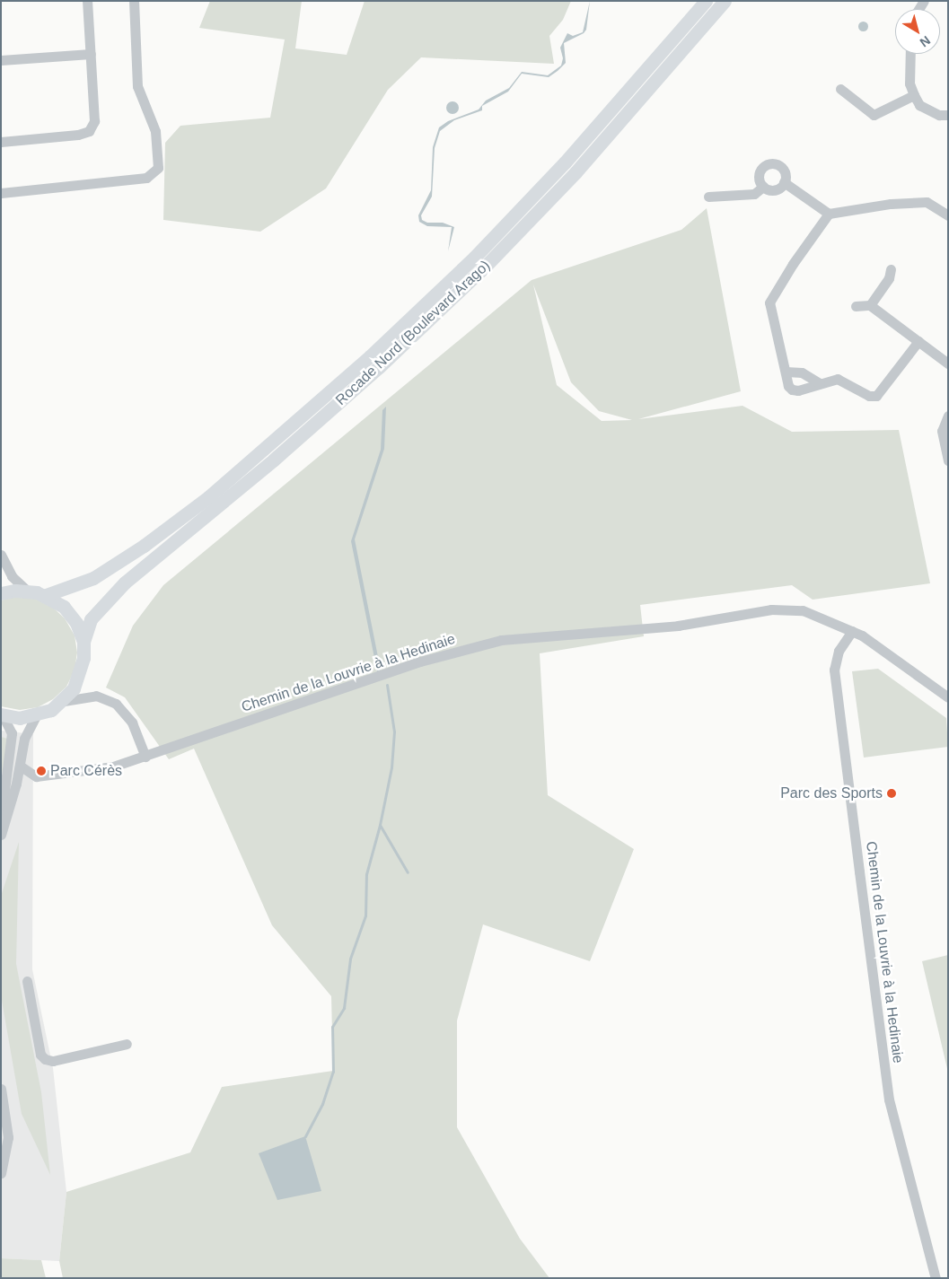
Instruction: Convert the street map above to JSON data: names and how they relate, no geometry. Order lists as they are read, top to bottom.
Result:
{
  "streets": {
    "main road": ["Rocade Nord (Boulevard Arago)"],
    "street": ["Chemin de la Louvrie à la Hedinaie"]
  },
  "places": ["Parc Cérès", "Parc des Sports"],
  "north": "bottom right"
}
